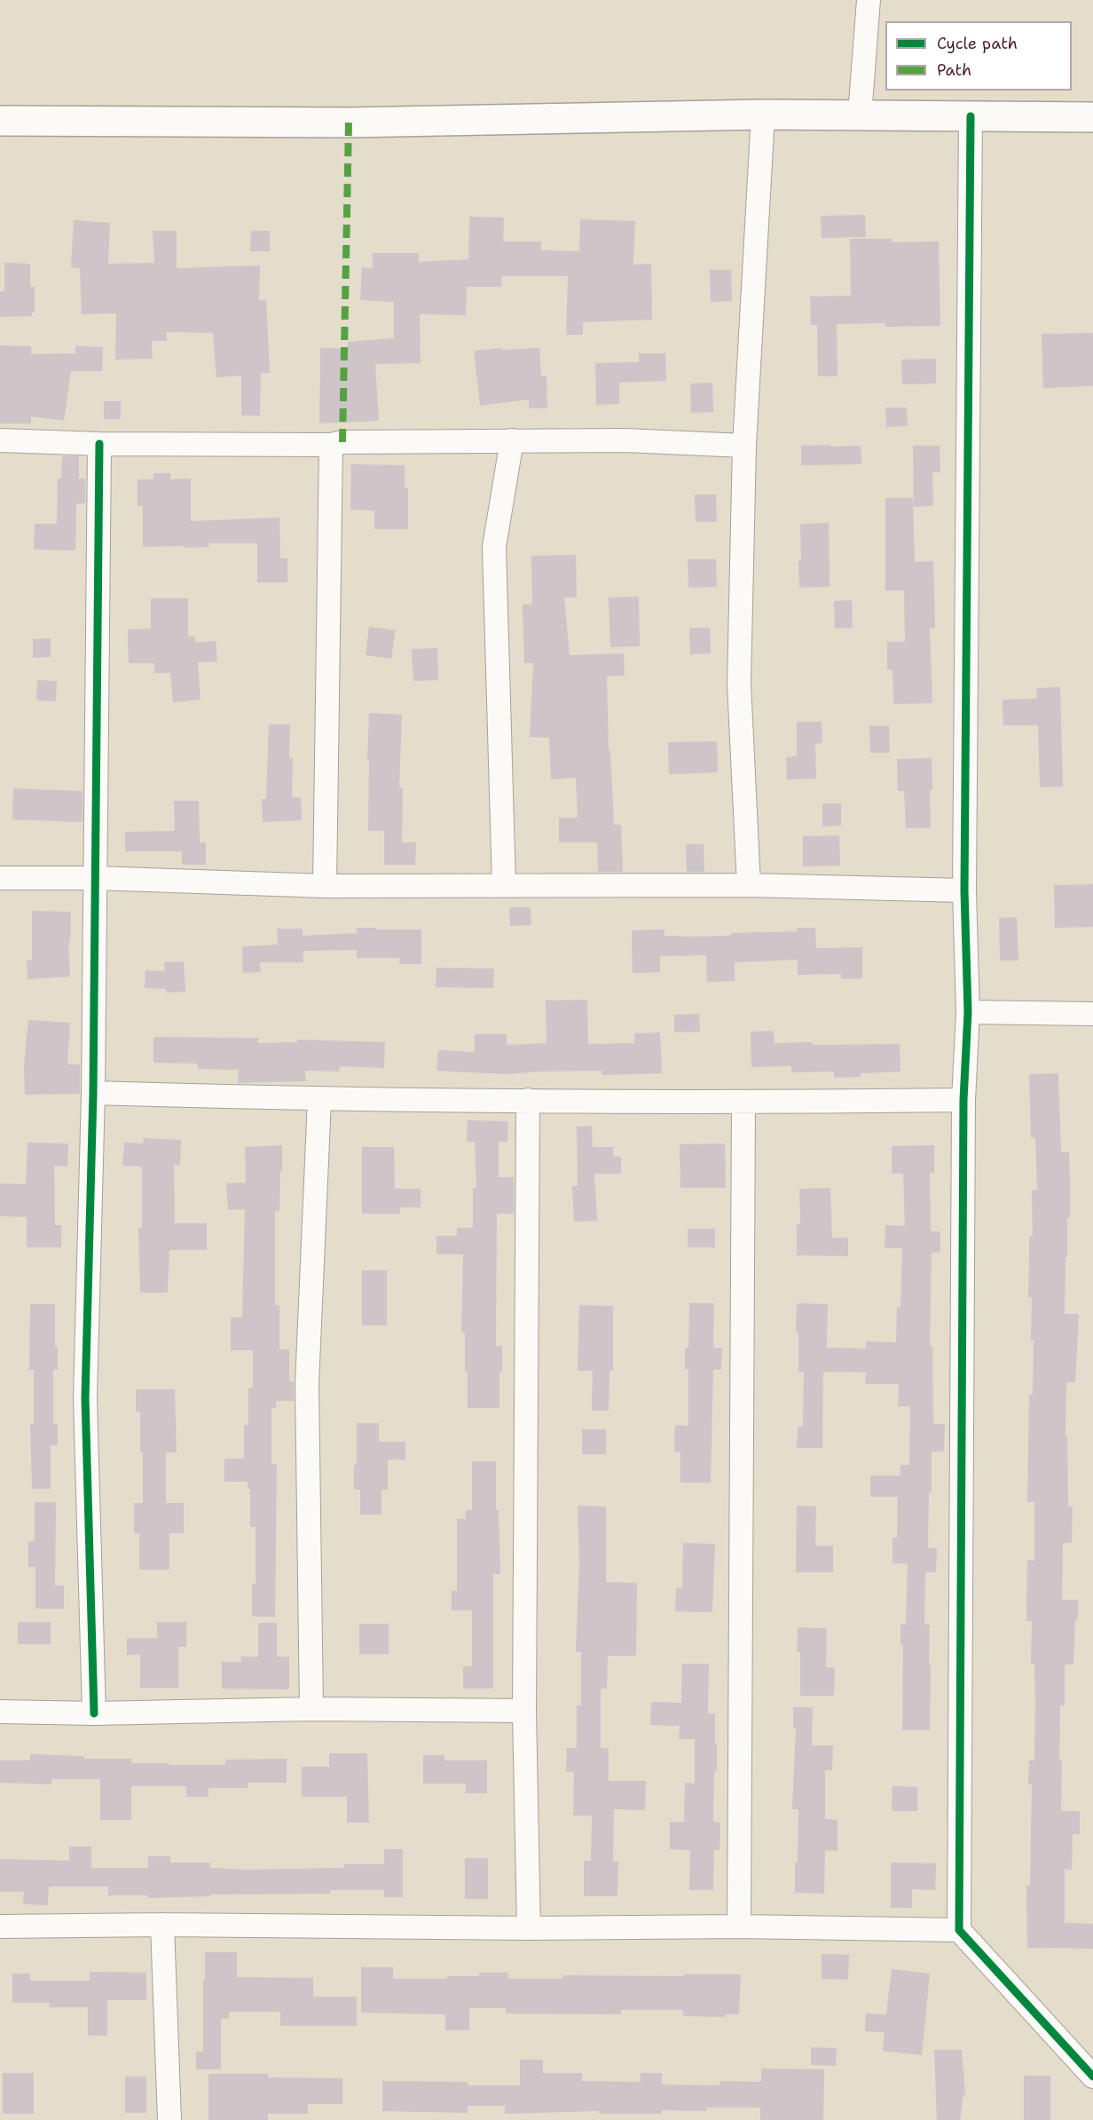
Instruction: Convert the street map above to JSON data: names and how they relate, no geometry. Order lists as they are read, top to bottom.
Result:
{
  "legend": ["Cycle path", "Path"]
}
